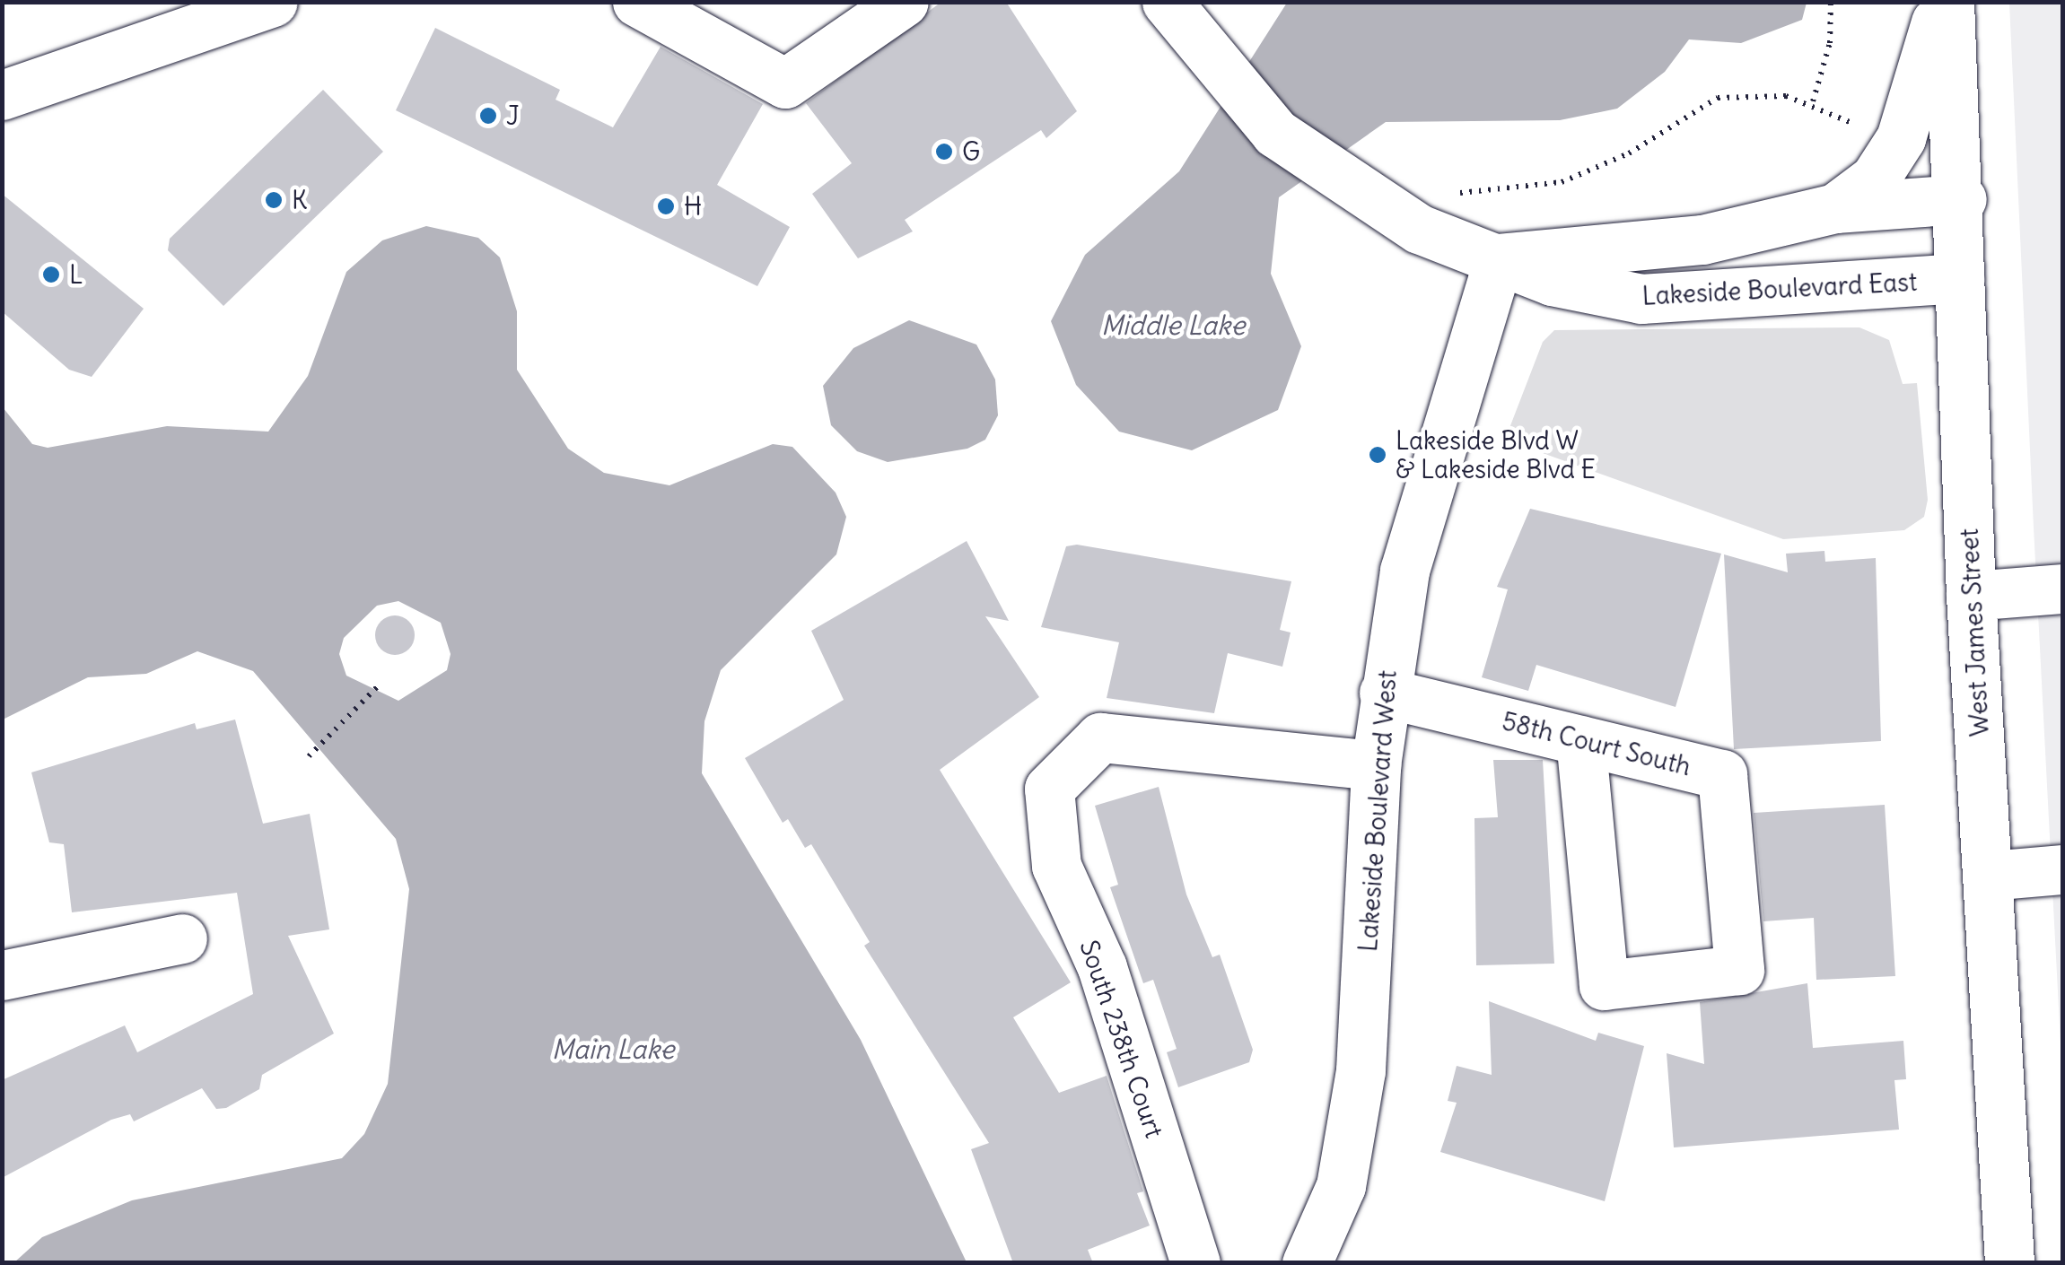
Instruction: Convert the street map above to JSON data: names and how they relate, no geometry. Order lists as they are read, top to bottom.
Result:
{
  "streets": {
    "street": [
      "Lakeside Boulevard East",
      "West James Street",
      "58th Court South",
      "Lakeside Boulevard West",
      "South 238th Court"
    ]
  },
  "crossings": [
    ["Lakeside Boulevard East", "West James Street"],
    ["Lakeside Boulevard East", "Lakeside Boulevard West"],
    ["58th Court South", "Lakeside Boulevard West"],
    ["Lakeside Boulevard West", "South 238th Court"]
  ],
  "water": ["Middle Lake", "Main Lake"],
  "places": [
    "J",
    "G",
    "K",
    "H",
    "L",
    "Lakeside Blvd W & Lakeside Blvd E"
  ]
}
